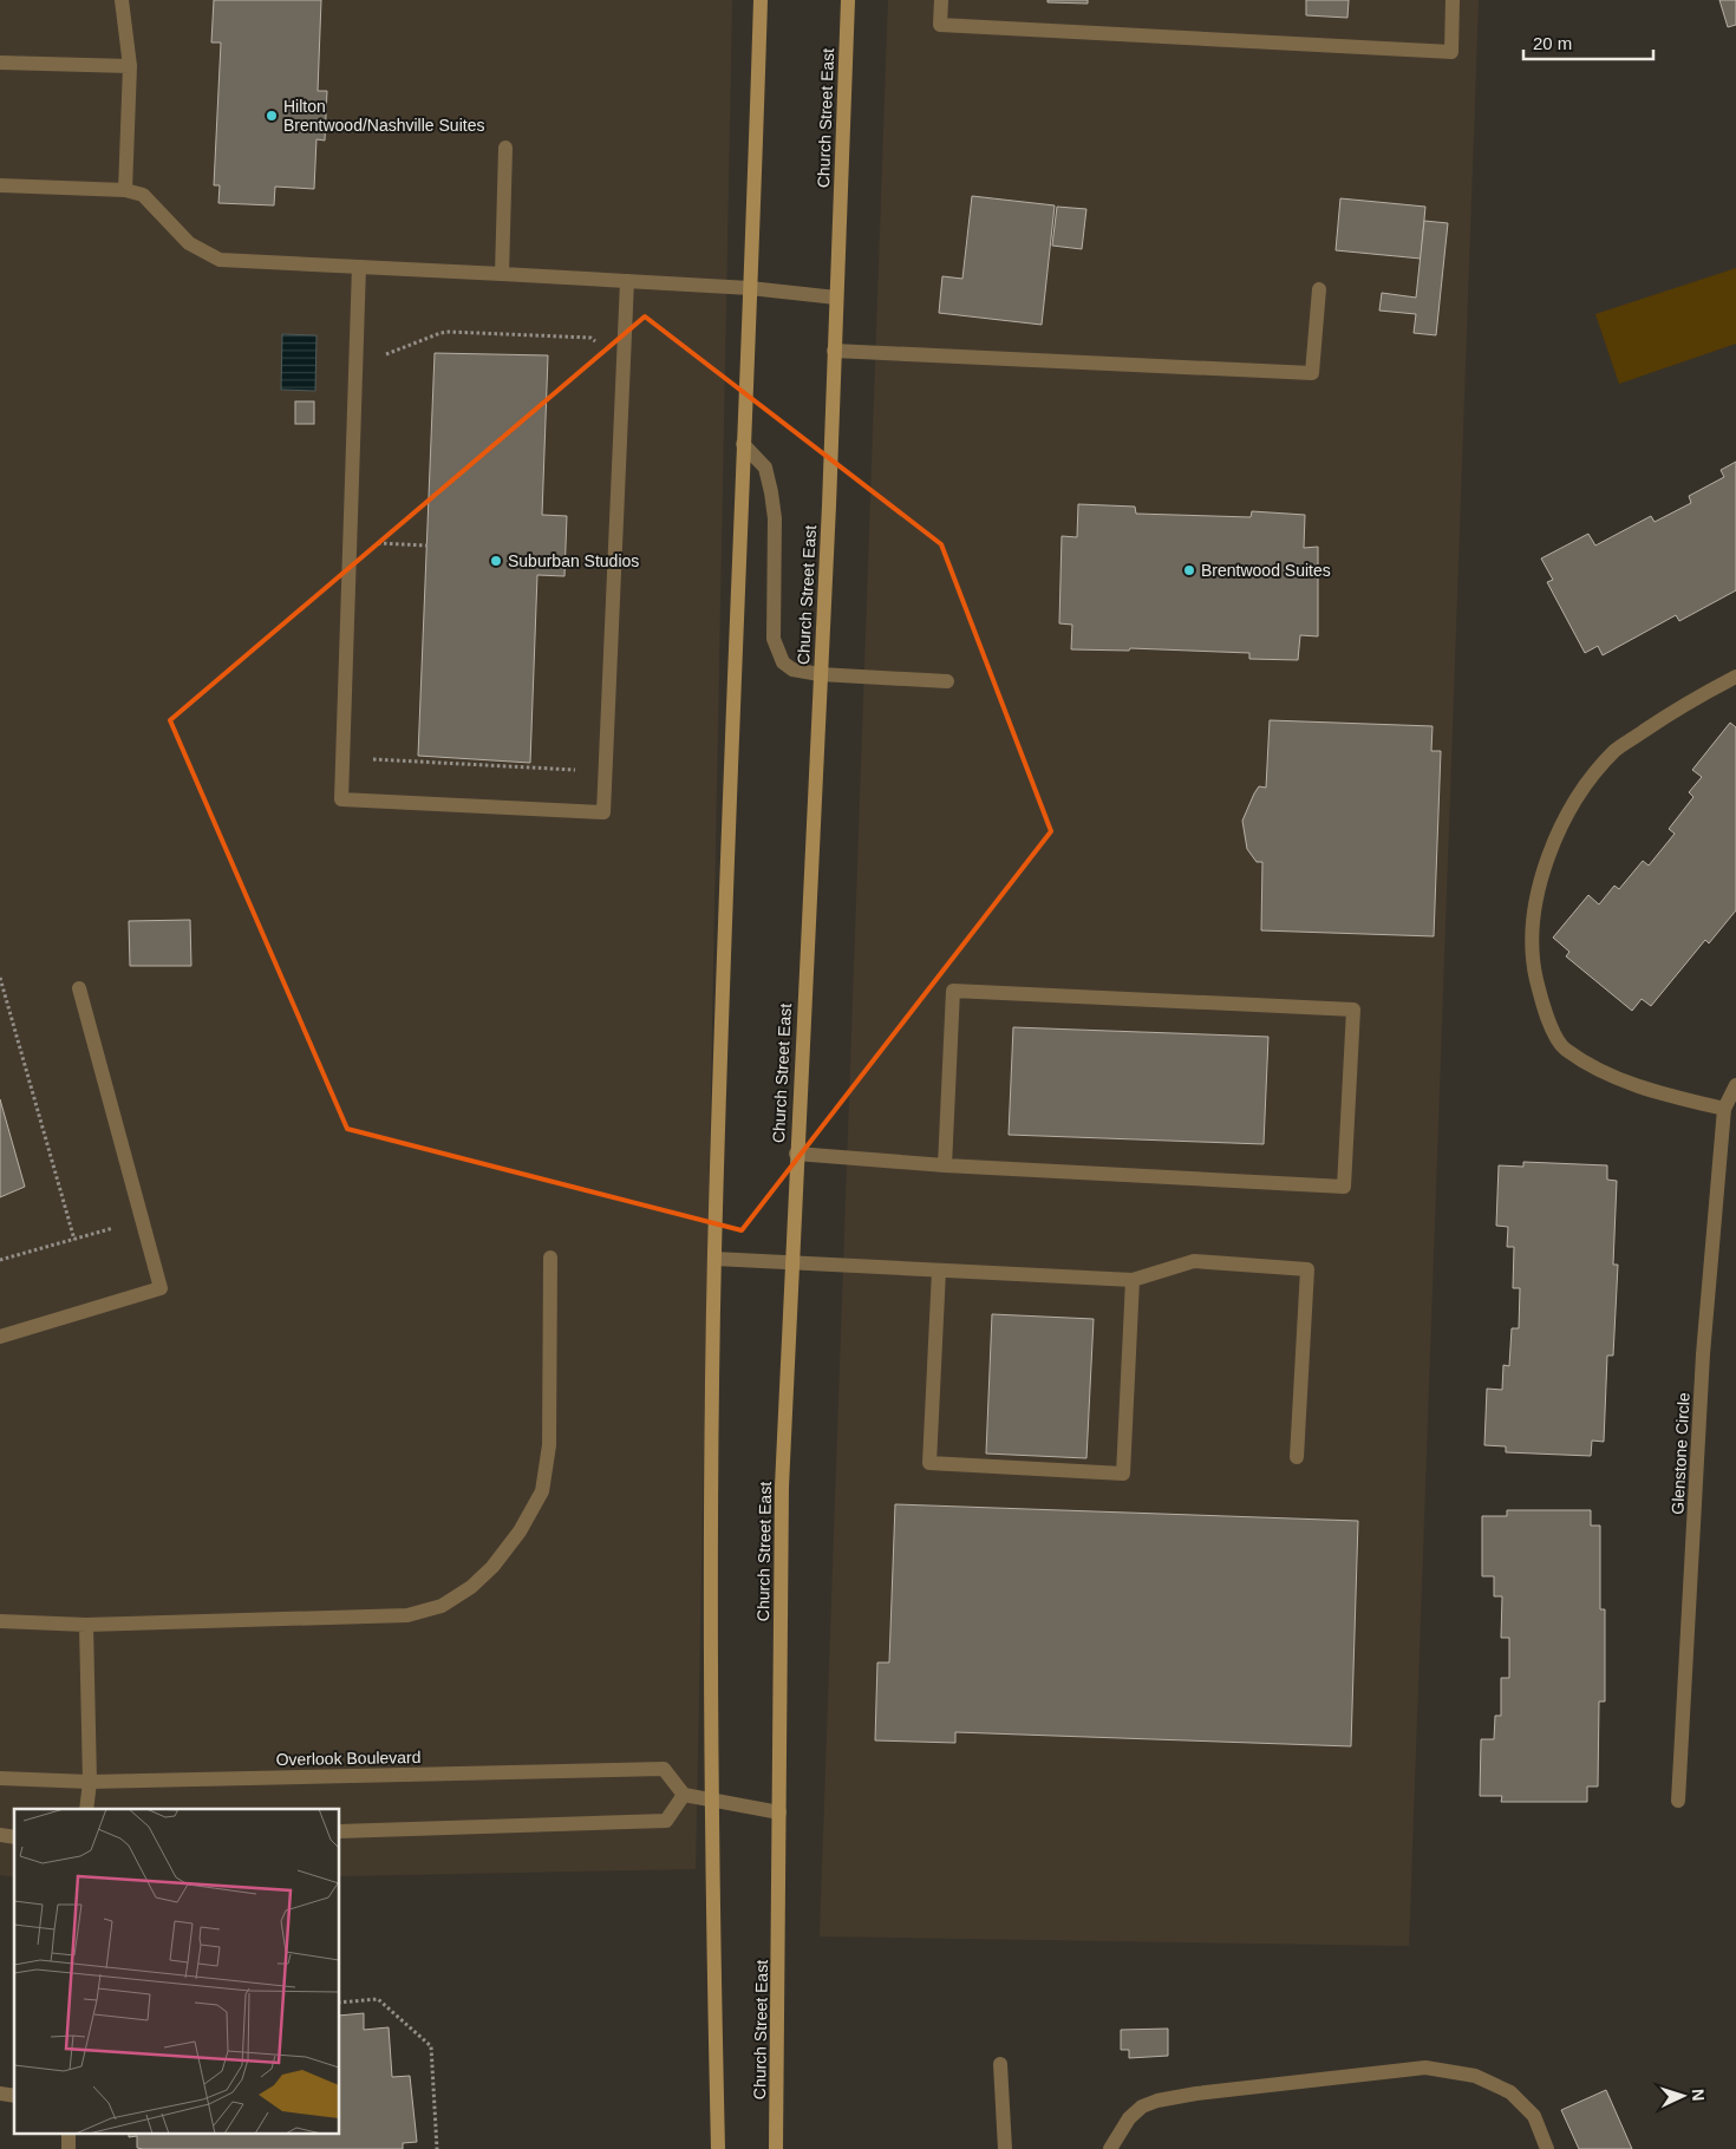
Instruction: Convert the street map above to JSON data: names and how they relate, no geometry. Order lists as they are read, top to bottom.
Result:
{
  "streets": {
    "main road": ["Church Street East"],
    "street": ["Glenstone Circle", "Overlook Boulevard"]
  },
  "places": ["Hilton Brentwood/Nashville Suites", "Suburban Studios", "Brentwood Suites"],
  "scale_bar": "20 m",
  "north": "right"
}
